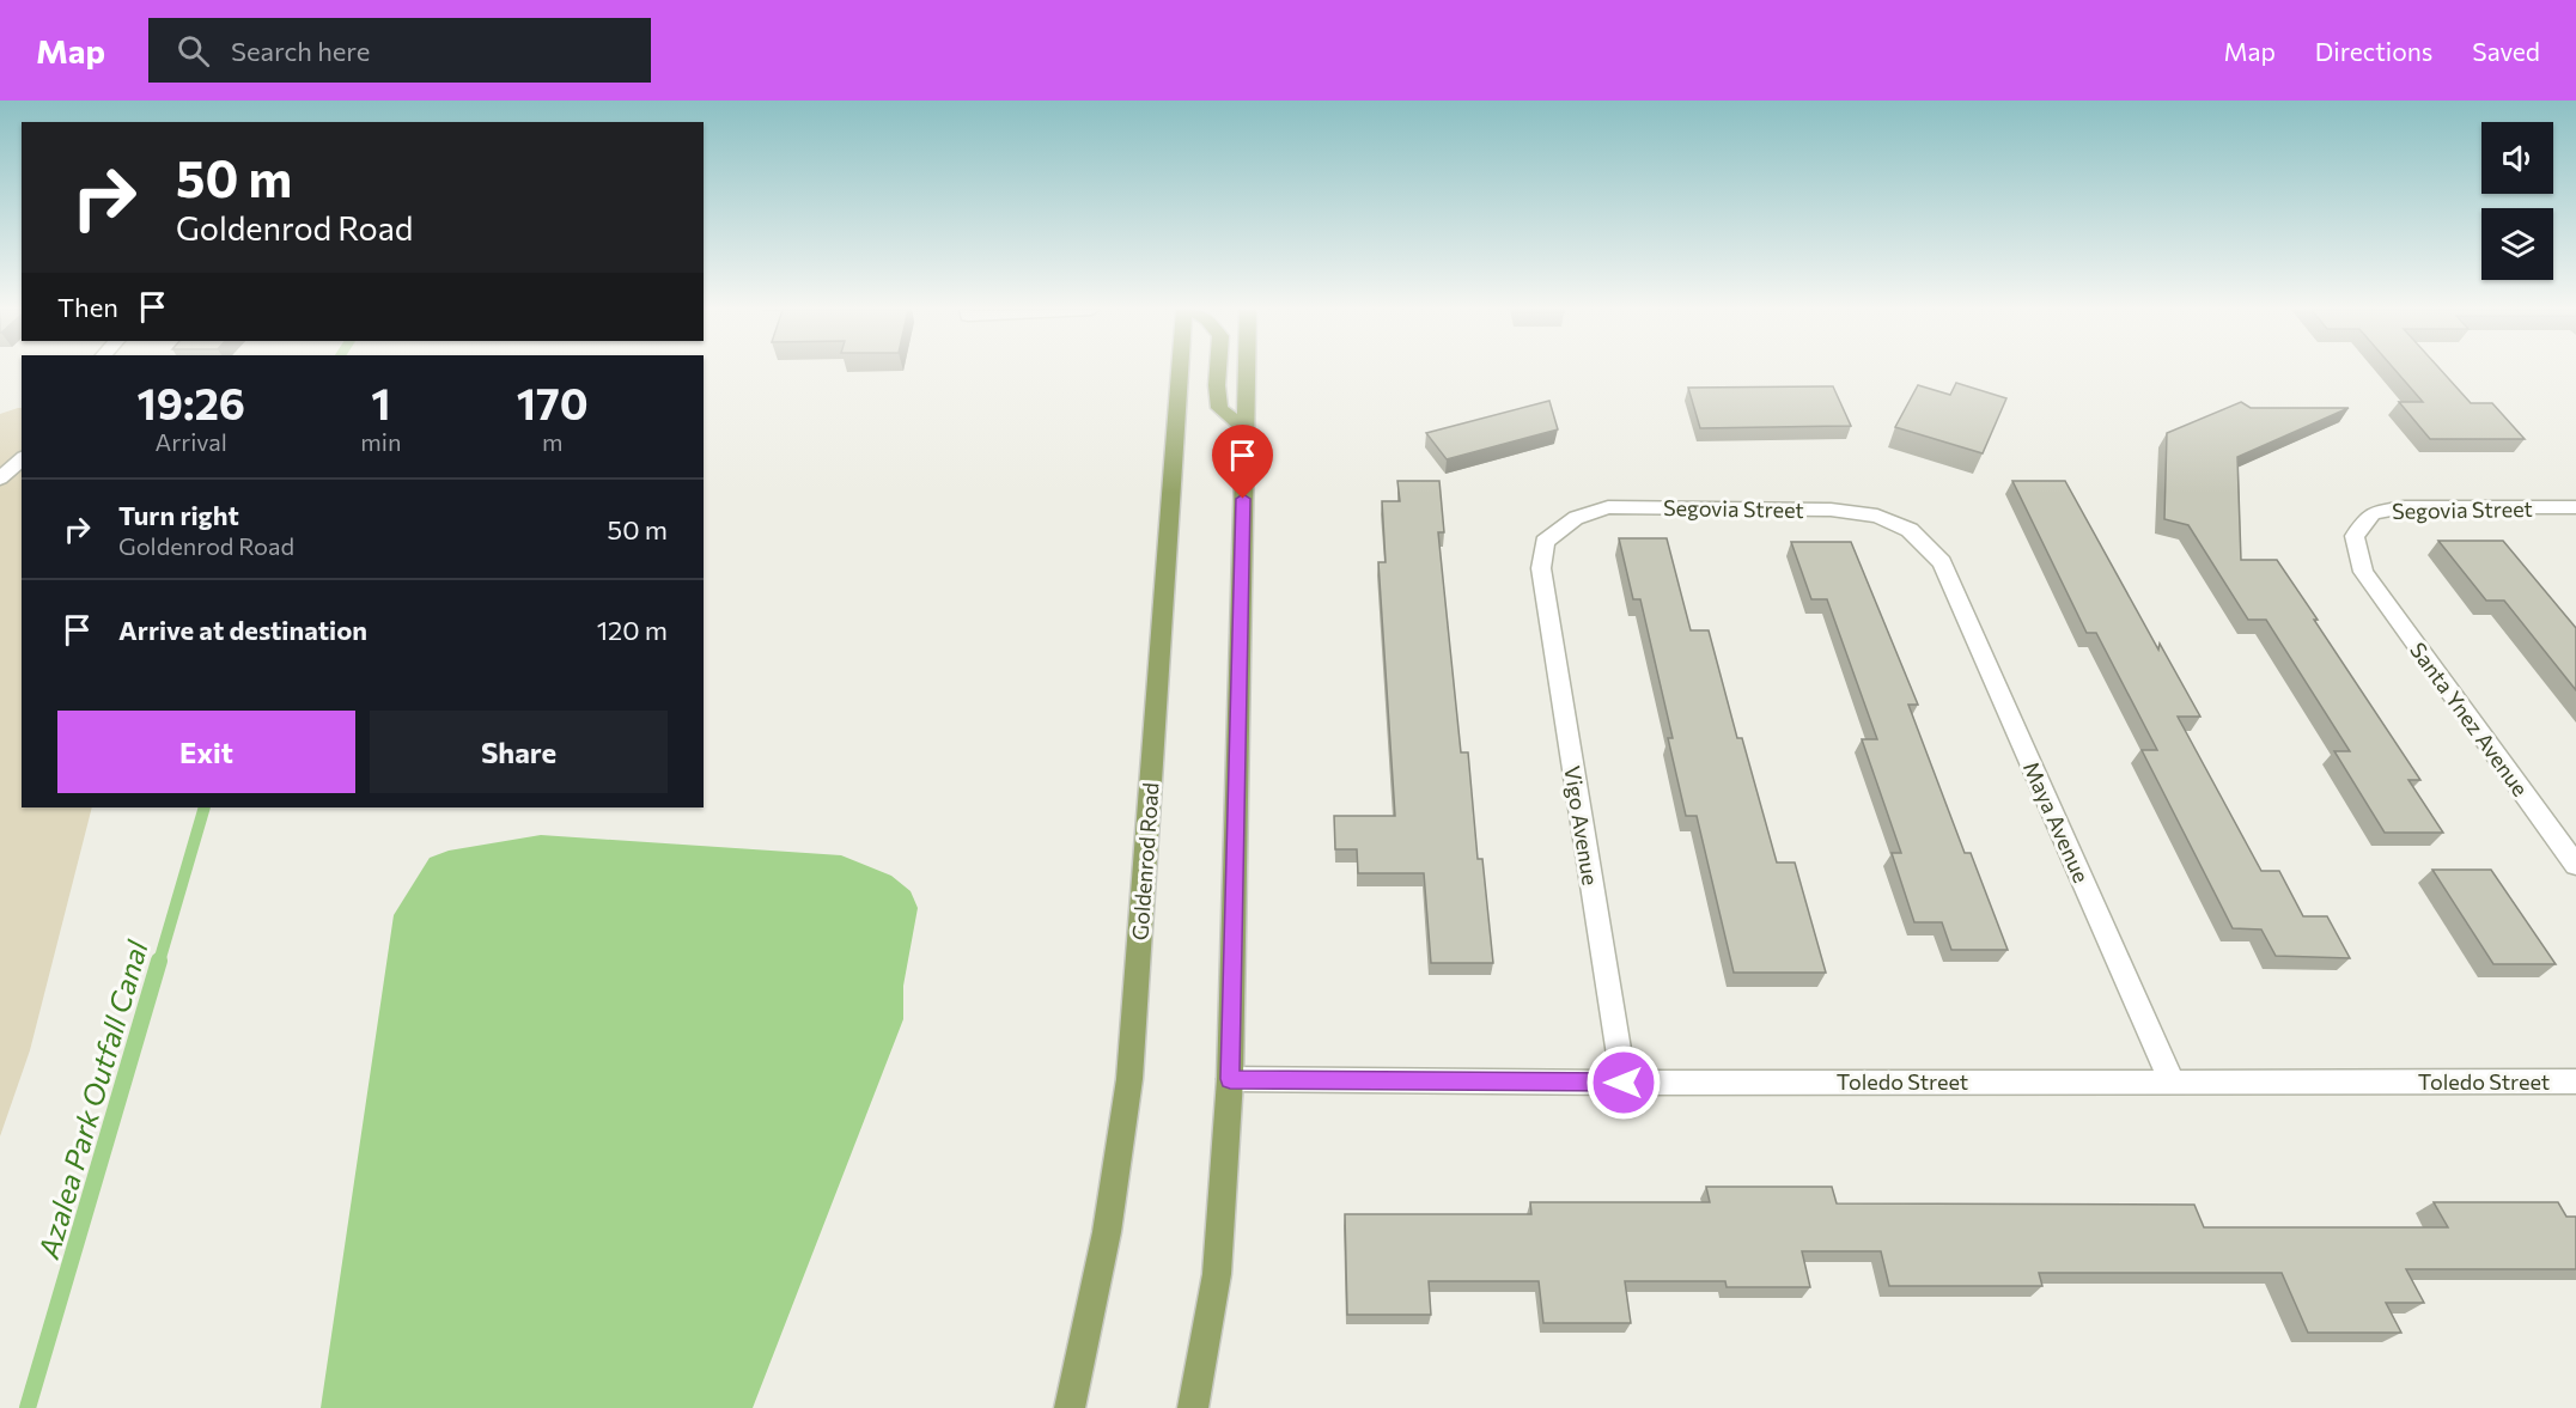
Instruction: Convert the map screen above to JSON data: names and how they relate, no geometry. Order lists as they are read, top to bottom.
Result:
{
  "streets": {
    "main road": ["Goldenrod Road"],
    "street": [
      "Segovia Street",
      "Santa Ynez Avenue",
      "Maya Avenue",
      "Vigo Avenue",
      "Toledo Street"
    ]
  },
  "crossings": [
    ["Segovia Street", "Santa Ynez Avenue"],
    ["Segovia Street", "Maya Avenue"],
    ["Segovia Street", "Vigo Avenue"],
    ["Maya Avenue", "Toledo Street"],
    ["Vigo Avenue", "Toledo Street"]
  ],
  "water": ["Azalea Park Outfall Canal"],
  "page": {
    "header": "Map",
    "search": "Search here",
    "nav": ["Map", "Directions", "Saved"],
    "turn": ["50 m", "Goldenrod Road"],
    "then": "Then",
    "eta": [
      "19:26",
      "Arrival",
      "1",
      "min",
      "170",
      "m"
    ],
    "list": [
      {
        "name": "Turn right",
        "note": "Goldenrod Road",
        "value": "50 m"
      },
      {
        "name": "Arrive at destination",
        "value": "120 m"
      }
    ],
    "buttons": ["Exit", "Share"]
  }
}
